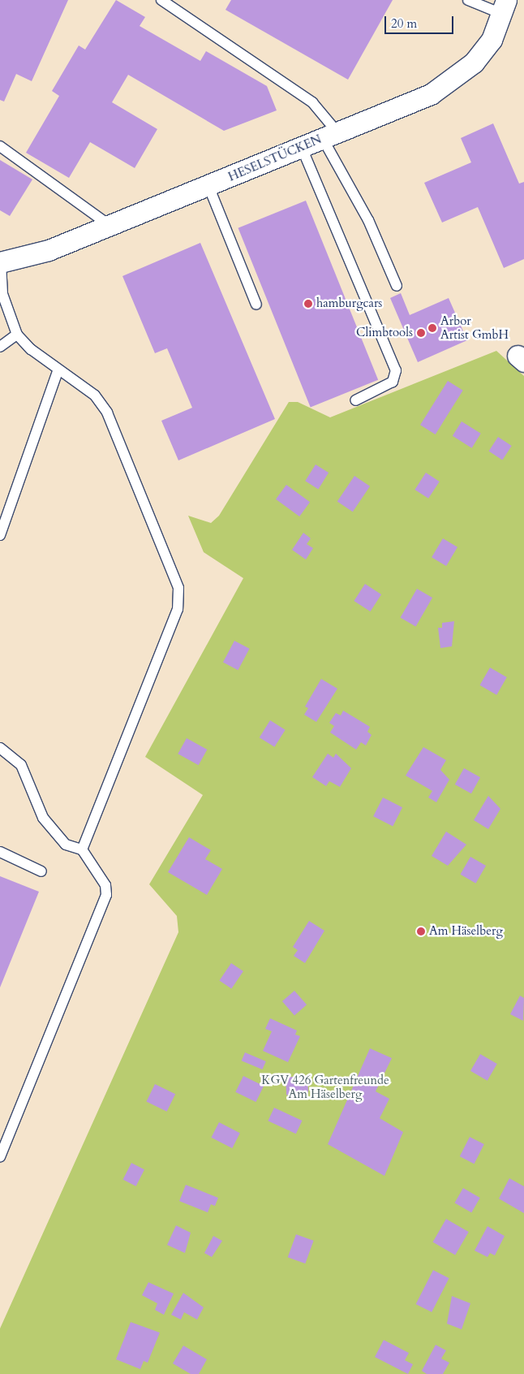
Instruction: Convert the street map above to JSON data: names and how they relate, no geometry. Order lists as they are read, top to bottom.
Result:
{
  "streets": {
    "street": ["HESELSTÜCKEN"]
  },
  "parks": ["KGV 426 Gartenfreunde Am Häselberg"],
  "places": [
    "hamburgcars",
    "Arbor Artist GmbH",
    "Climbtools",
    "Am Häselberg"
  ],
  "scale_bar": "20 m"
}
